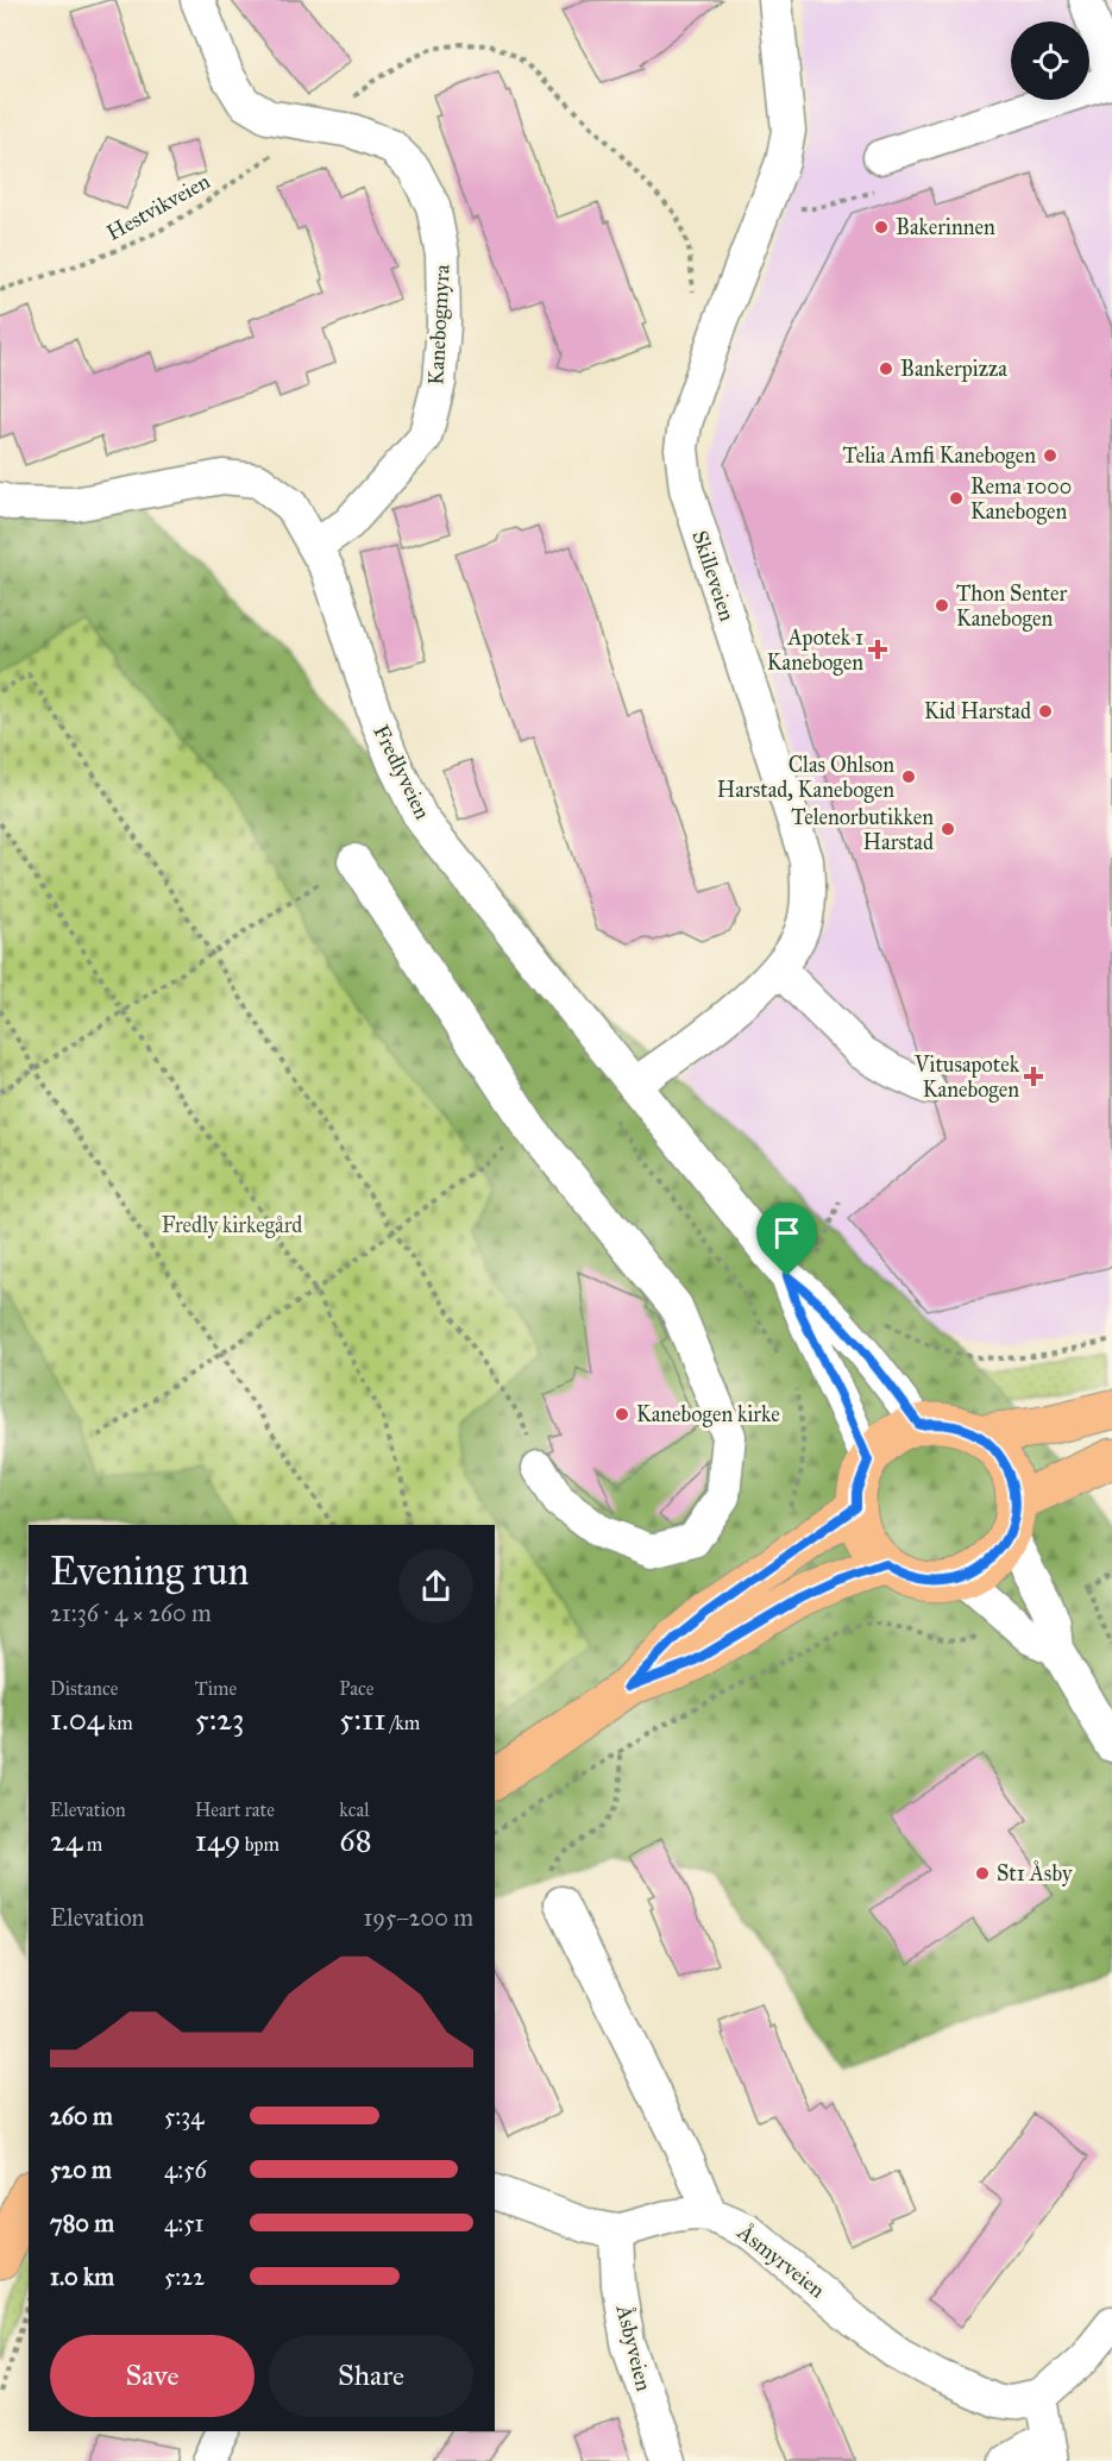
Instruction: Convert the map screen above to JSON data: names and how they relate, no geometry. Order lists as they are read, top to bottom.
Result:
{
  "streets": {
    "street": [
      "Kanebogmyra",
      "Skilleveien",
      "Fredlyveien",
      "Åsmyrveien",
      "Åsbyveien"
    ],
    "path": ["Hestvikveien"]
  },
  "crossings": [
    ["Hestvikveien", "Kanebogmyra"],
    ["Kanebogmyra", "Fredlyveien"],
    ["Skilleveien", "Fredlyveien"]
  ],
  "parks": ["Fredly kirkegård"],
  "places": {
    "other": [
      "Bakerinnen",
      "Bankerpizza",
      "Telia Amfi Kanebogen",
      "Rema 1000 Kanebogen",
      "Thon Senter Kanebogen",
      "Kid Harstad",
      "Clas Ohlson Harstad, Kanebogen",
      "Telenorbutikken Harstad",
      "Kanebogen kirke",
      "St1 Åsby"
    ],
    "health": ["Apotek 1 Kanebogen", "Vitusapotek Kanebogen"]
  },
  "page": {
    "heading": ["Evening run", "21:36 · 4 × 260 m"],
    "stats": [
      ["Distance", "1.04 km"],
      ["Time", "5:23"],
      ["Pace", "5:11 /km"],
      ["Elevation", "24 m"],
      ["Heart rate", "149 bpm"],
      ["kcal", "68"]
    ],
    "chart": ["Elevation", "195–200 m"],
    "list": [
      {
        "name": "260 m",
        "note": "5:34"
      },
      {
        "name": "520 m",
        "note": "4:56"
      },
      {
        "name": "780 m",
        "note": "4:51"
      },
      {
        "name": "1.0 km",
        "note": "5:22"
      }
    ],
    "buttons": ["Save", "Share"]
  }
}
